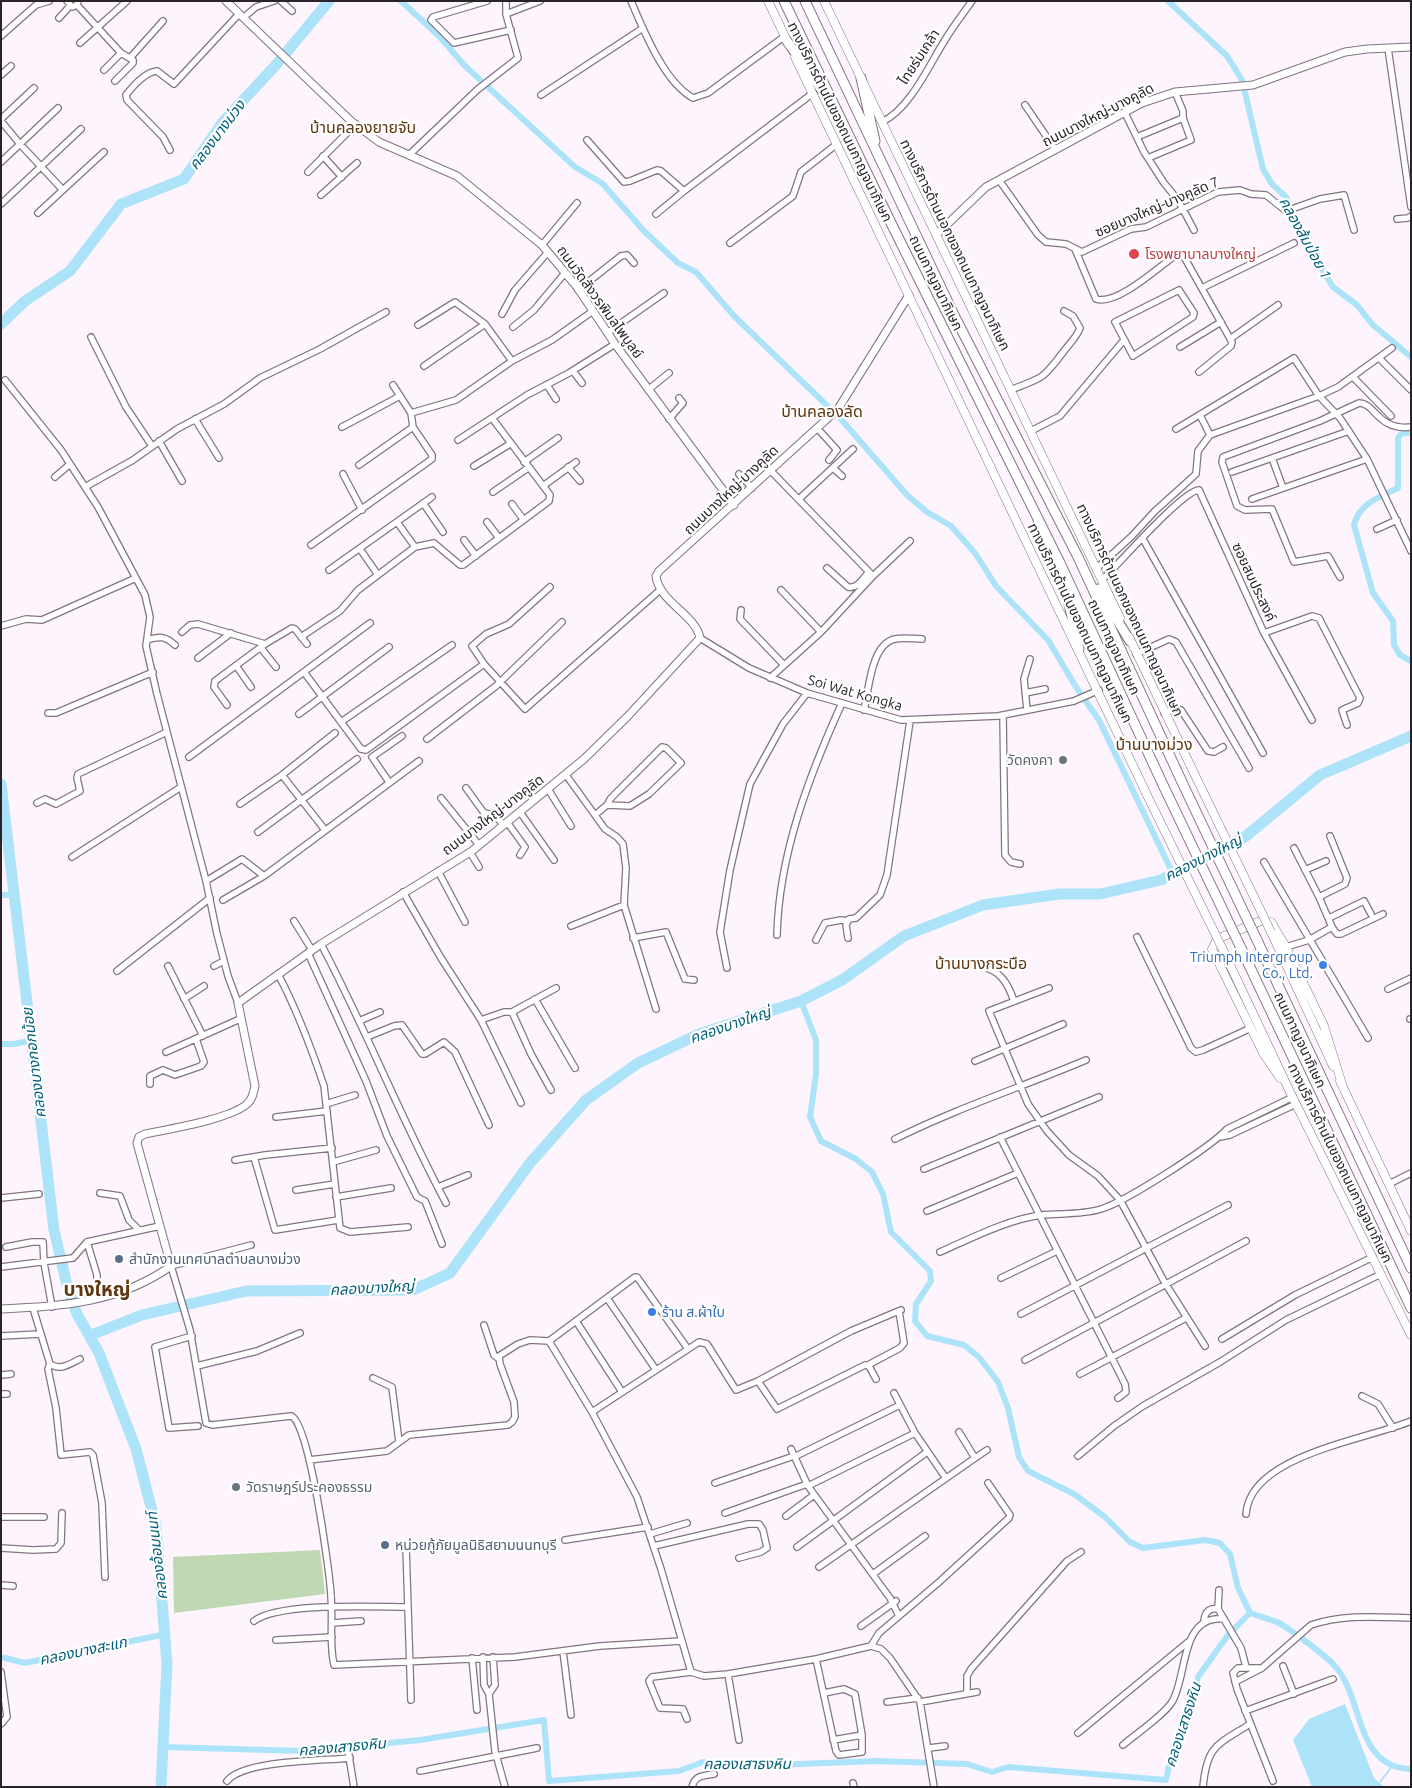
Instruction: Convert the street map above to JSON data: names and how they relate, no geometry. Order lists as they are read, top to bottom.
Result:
{
  "streets": {
    "highway": ["ถนนกาญจนาภิเษก"],
    "main road": ["ทางบริการด้านในของถนนกาญจนาภิเษก", "ทางบริการด้านนอกของถนนกาญจนาภิเษก"],
    "street": [
      "ไทยร่มเกล้า",
      "ถนนบางใหญ่-บางคูลัด",
      "ซอยบางใหญ่-บางคูลัด 7",
      "ถนนวัดสังวรพิมลไพบูลย์",
      "ซอยสมประสงค์",
      "Soi Wat Kongka"
    ]
  },
  "crossings": [
    ["ไทยร่มเกล้า", "ทางบริการด้านนอกของถนนกาญจนาภิเษก"],
    ["ถนนบางใหญ่-บางคูลัด", "ทางบริการด้านในของถนนกาญจนาภิเษก"],
    ["ถนนบางใหญ่-บางคูลัด", "ซอยบางใหญ่-บางคูลัด 7"],
    ["ถนนบางใหญ่-บางคูลัด", "ทางบริการด้านนอกของถนนกาญจนาภิเษก"],
    ["ถนนบางใหญ่-บางคูลัด", "ถนนวัดสังวรพิมลไพบูลย์"],
    ["ถนนบางใหญ่-บางคูลัด", "Soi Wat Kongka"],
    ["ทางบริการด้านในของถนนกาญจนาภิเษก", "Soi Wat Kongka"],
    ["ทางบริการด้านนอกของถนนกาญจนาภิเษก", "ซอยสมประสงค์"]
  ],
  "districts": [
    "บ้านคลองยายจับ",
    "บ้านคลองลัด",
    "บ้านบางม่วง",
    "บ้านบางกระบือ",
    "บางใหญ่"
  ],
  "water": [
    "คลองบางม่วง",
    "คลองส้มป่อย 1",
    "คลองบางใหญ่",
    "คลองบางกอกน้อย",
    "คลองอ้อมนนท์",
    "คลองบางสะแก",
    "คลองเสาธงหิน"
  ],
  "places": [
    "โรงพยาบาลบางใหญ่",
    "วัดคงคา",
    "Triumph Intergroup Co., Ltd.",
    "สํานักงานเทศบาลตําบลบางม่วง",
    "ร้าน ส.ผ้าใบ",
    "วัดราษฎร์ประคองธรรม",
    "หน่วยกู้ภัยมูลนิธิสยามนนทบุรี"
  ]
}
